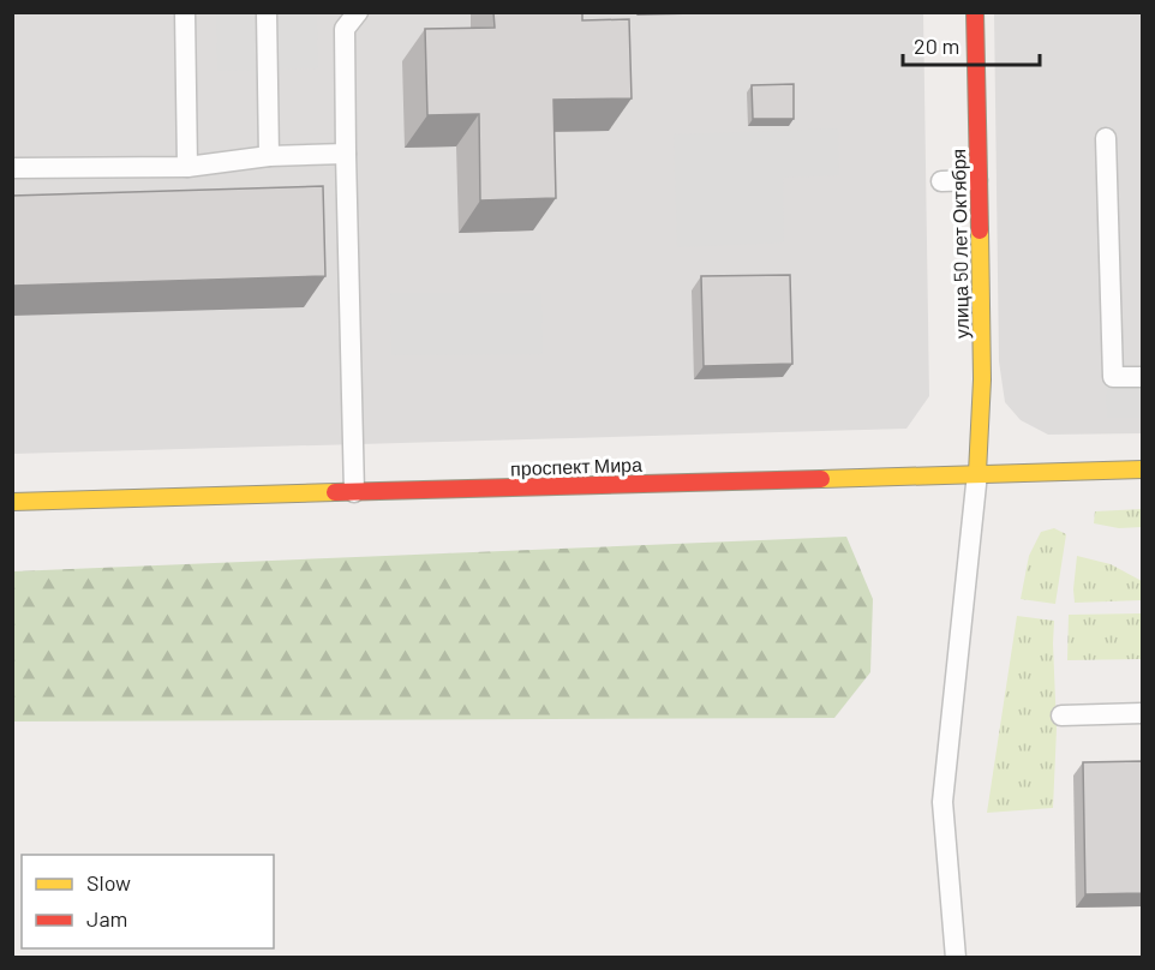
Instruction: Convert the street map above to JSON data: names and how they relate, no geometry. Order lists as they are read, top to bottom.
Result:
{
  "streets": {
    "main road": ["улица 50 лет Октября", "проспект Мира"]
  },
  "crossings": [
    ["улица 50 лет Октября", "проспект Мира"]
  ],
  "legend": ["Slow", "Jam"],
  "scale_bar": "20 m"
}
